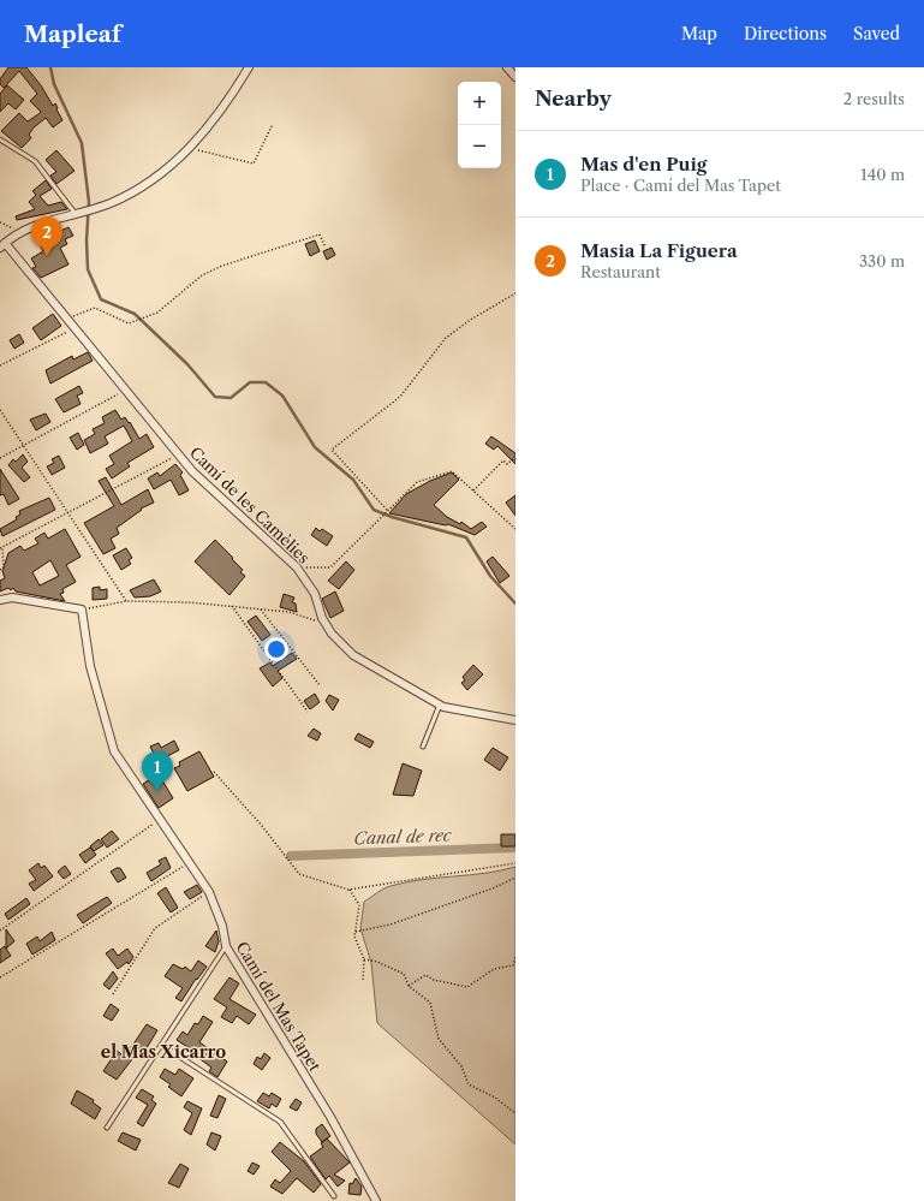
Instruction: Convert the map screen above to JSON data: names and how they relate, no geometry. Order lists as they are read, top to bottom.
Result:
{
  "streets": {
    "street": ["Camí de les Camèlies", "Camí del Mas Tapet"]
  },
  "districts": ["el Mas Xicarro"],
  "water": ["Canal de rec"],
  "page": {
    "header": "Mapleaf",
    "nav": ["Map", "Directions", "Saved"],
    "heading": ["Nearby", "2 results"],
    "map_buttons": ["+", "−"],
    "list": [
      {
        "mark": "1",
        "name": "Mas d'en Puig",
        "note": "Place · Camí del Mas Tapet",
        "value": "140 m"
      },
      {
        "mark": "2",
        "name": "Masia La Figuera",
        "note": "Restaurant",
        "value": "330 m"
      }
    ],
    "pins": ["2", "1"]
  }
}
